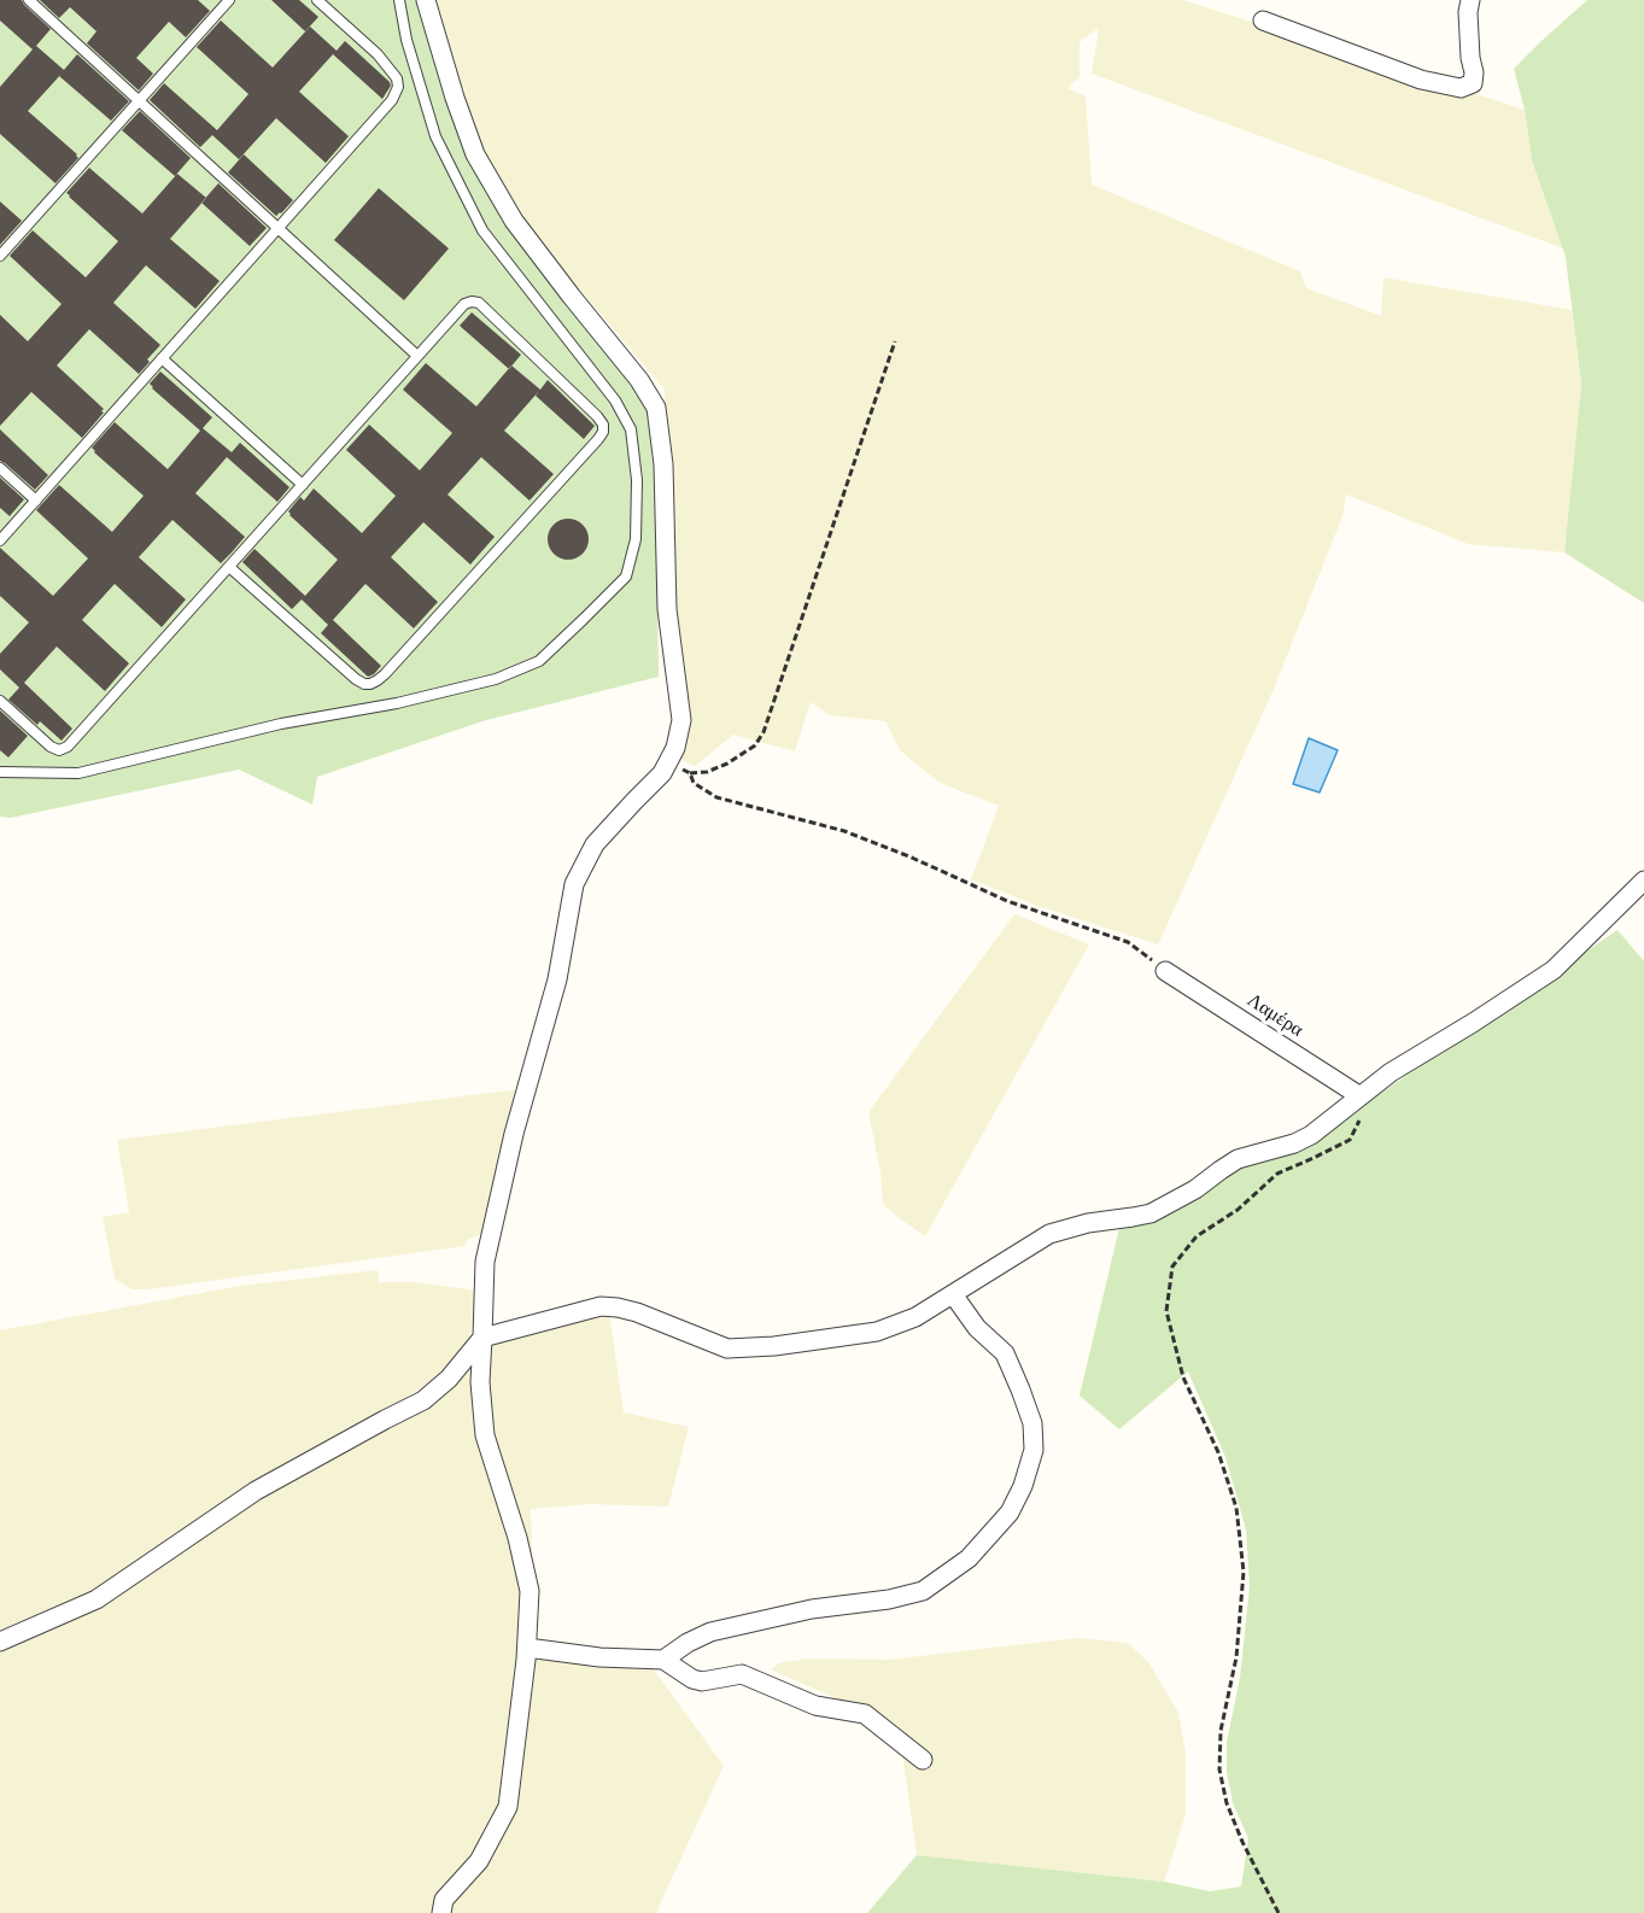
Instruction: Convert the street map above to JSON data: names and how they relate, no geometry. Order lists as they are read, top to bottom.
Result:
{
  "streets": {
    "street": ["Λαμέρα"]
  }
}
